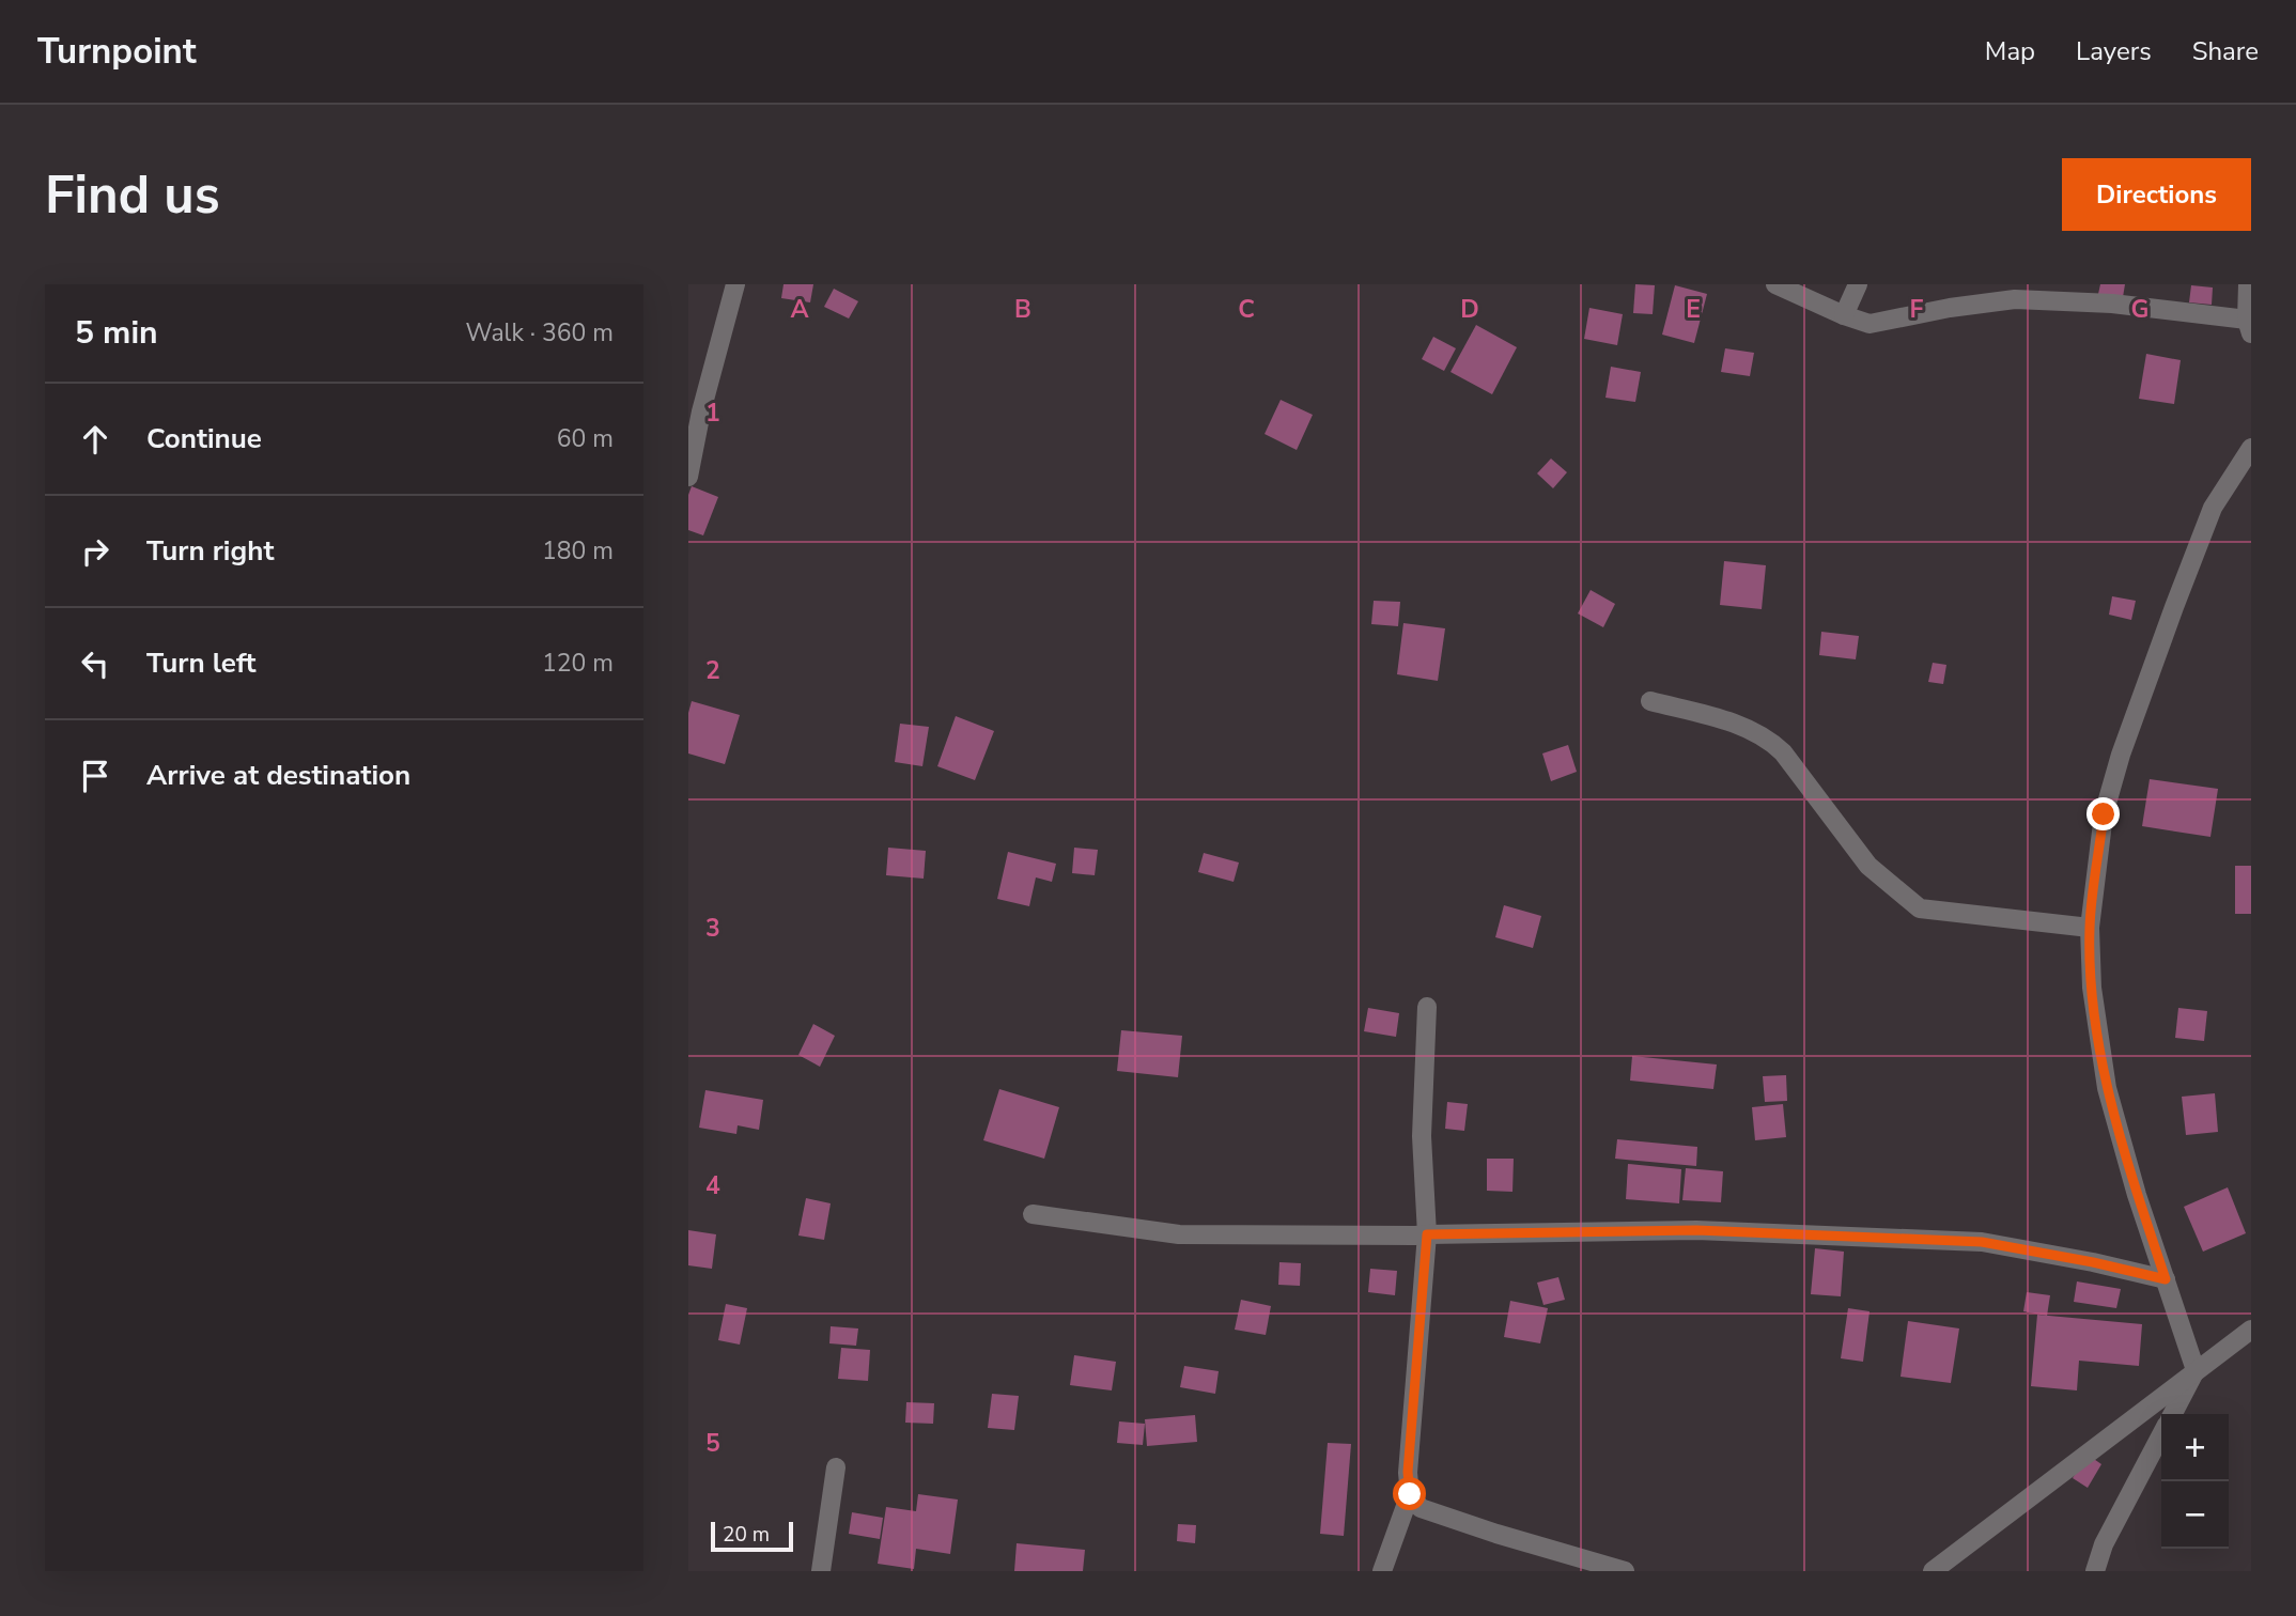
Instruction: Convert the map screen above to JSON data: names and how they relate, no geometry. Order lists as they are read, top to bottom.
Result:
{
  "scale_bar": "20 m",
  "page": {
    "header": "Turnpoint",
    "nav": ["Map", "Layers", "Share"],
    "buttons": "Directions",
    "title": "Find us",
    "heading": ["5 min", "Walk · 360 m"],
    "list": [
      ["Continue", "60 m"],
      ["Turn right", "180 m"],
      ["Turn left", "120 m"],
      "Arrive at destination"
    ],
    "map_buttons": ["+", "−"],
    "scale": "20 m"
  },
  "grid": {
    "columns": [
      "A",
      "B",
      "C",
      "D",
      "E",
      "F",
      "G"
    ],
    "rows": [
      "1",
      "2",
      "3",
      "4",
      "5"
    ]
  }
}
